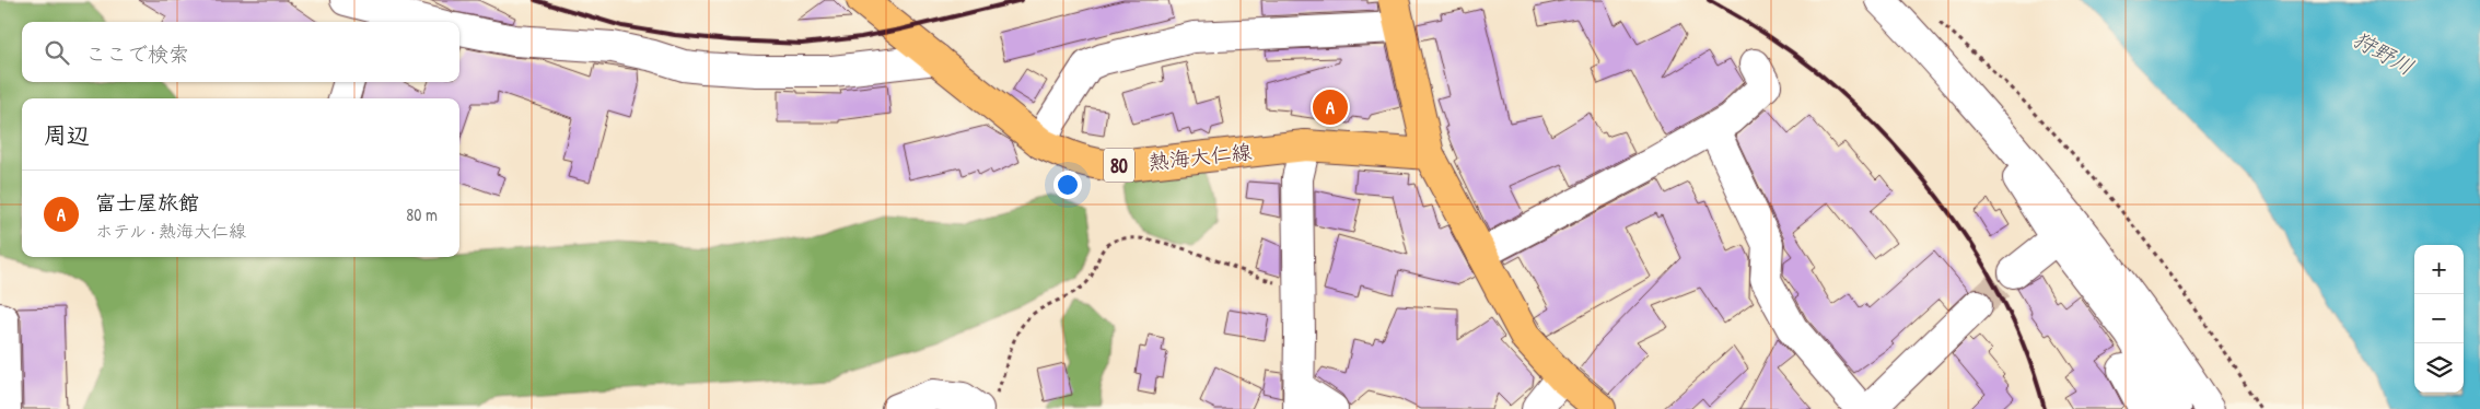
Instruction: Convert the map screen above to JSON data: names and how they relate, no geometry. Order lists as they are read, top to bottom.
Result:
{
  "streets": {
    "main road": ["熱海大仁線", "80"]
  },
  "water": ["狩野川"],
  "page": {
    "search": "ここで検索",
    "pins": "A",
    "heading": "周辺",
    "list": [
      {
        "mark": "A",
        "name": "富士屋旅館",
        "note": "ホテル · 熱海大仁線",
        "value": "80 m"
      }
    ],
    "map_buttons": ["+", "−"]
  }
}
